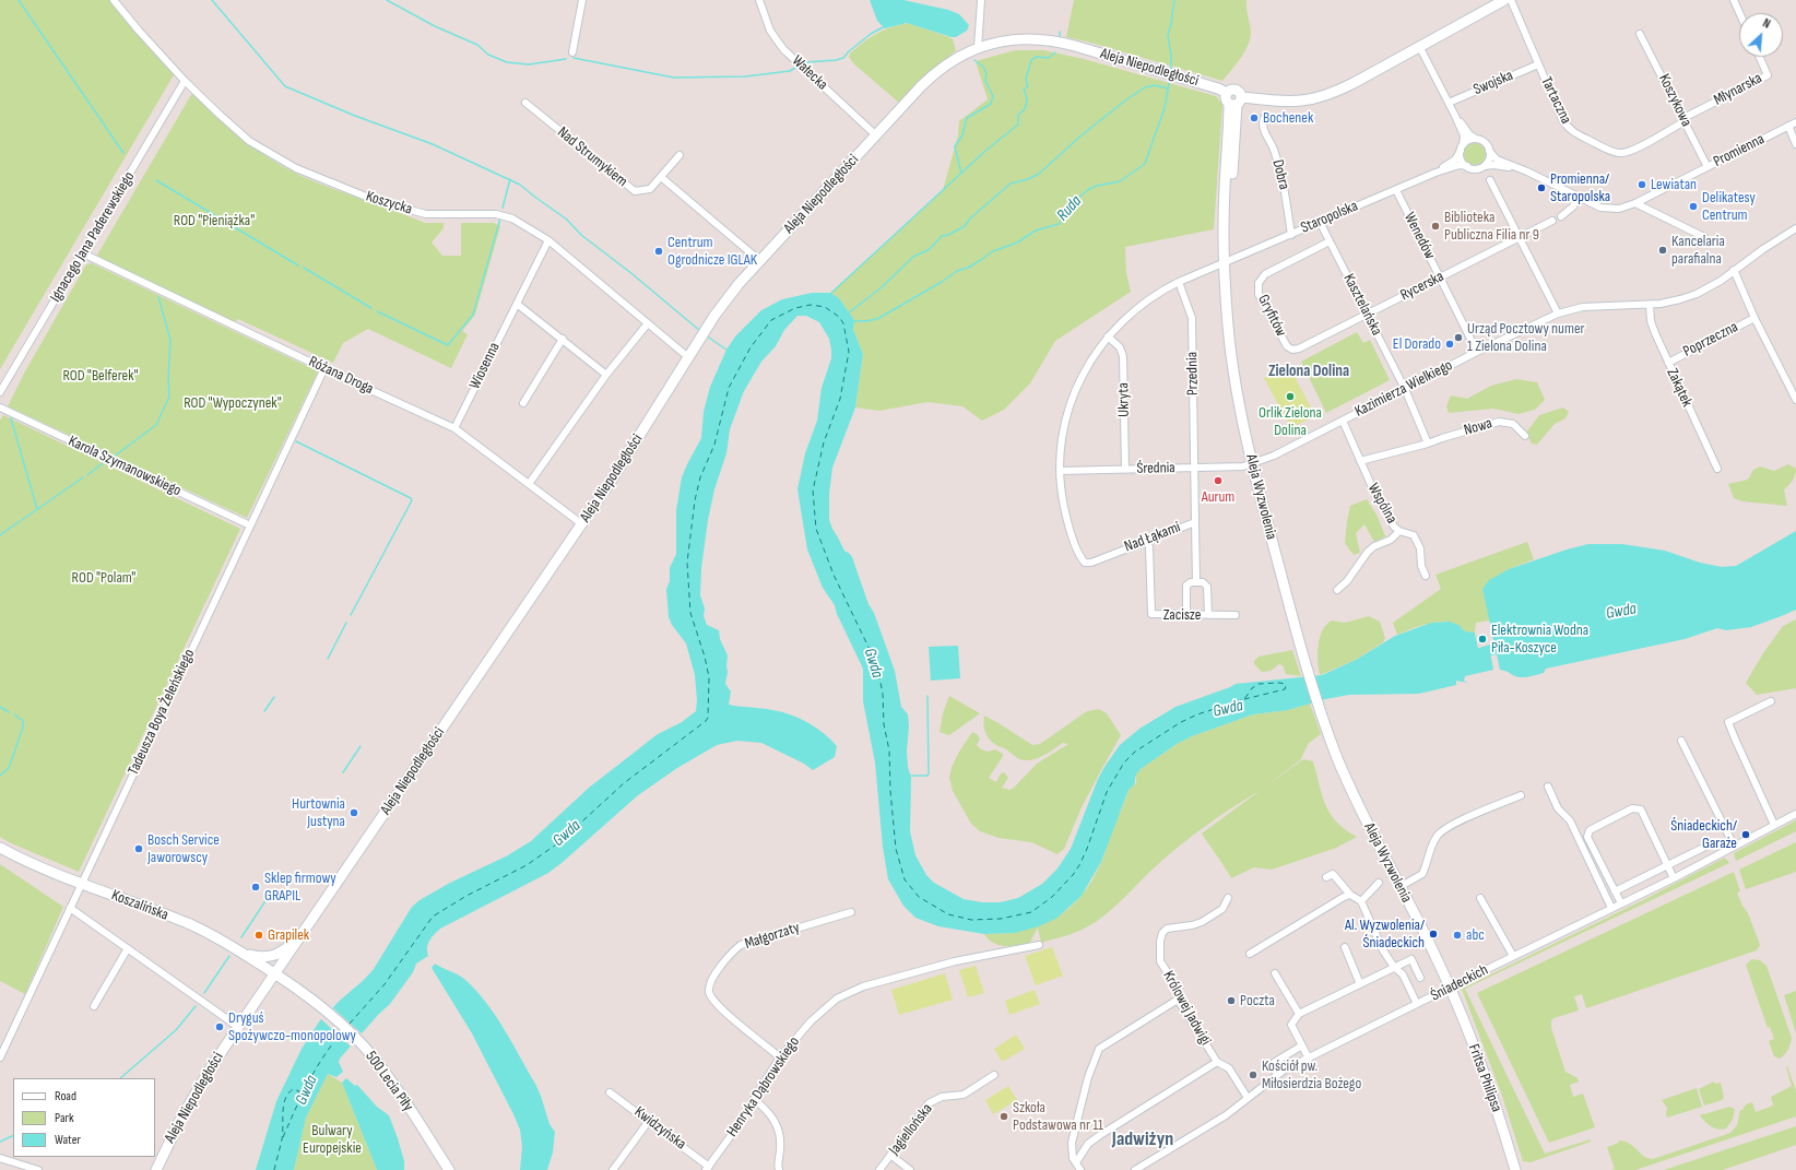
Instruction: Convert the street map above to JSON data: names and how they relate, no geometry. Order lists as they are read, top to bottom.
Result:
{
  "streets": {
    "street": [
      "Aleja Niepodległości",
      "Wałecka",
      "Swojska",
      "Młynarska",
      "Tartaczna",
      "Koszykowa",
      "Promienna",
      "Nad Strumykiem",
      "Dobra",
      "Koszycka",
      "Staropolska",
      "Wenedów",
      "Ignacego Jana Paderewskiego",
      "Rycerska",
      "Kasztelańska",
      "Gryfitów",
      "Poprzeczna",
      "Wiosenna",
      "Przednia",
      "Różana Droga",
      "Zakątek",
      "Kazimierza Wielkiego",
      "Ukryta",
      "Nowa",
      "Karola Szymanowskiego",
      "Średnia",
      "Aleja Wyzwolenia",
      "Wspólna",
      "Nad Łąkami",
      "Zacisze",
      "Tadeusza Boya Żeleńskiego",
      "Koszalińska",
      "Małgorzaty",
      "Śniadeckich",
      "Królowej Jadwigi",
      "Fritsa Philipsa",
      "500 Lecia Piły",
      "Henryka Dąbrowskiego",
      "Kwidzyńska",
      "Jagiellońska"
    ]
  },
  "crossings": [
    ["Aleja Niepodległości", "Wałecka"],
    ["Aleja Niepodległości", "Koszycka"],
    ["Aleja Niepodległości", "Różana Droga"],
    ["Aleja Niepodległości", "Aleja Wyzwolenia"],
    ["Aleja Niepodległości", "Koszalińska"],
    ["Aleja Niepodległości", "500 Lecia Piły"],
    ["Swojska", "Tartaczna"],
    ["Młynarska", "Tartaczna"],
    ["Młynarska", "Koszykowa"],
    ["Tartaczna", "Koszykowa"],
    ["Koszykowa", "Promienna"],
    ["Promienna", "Staropolska"],
    ["Dobra", "Staropolska"],
    ["Koszycka", "Ignacego Jana Paderewskiego"],
    ["Koszycka", "Wiosenna"],
    ["Staropolska", "Wenedów"],
    ["Staropolska", "Kasztelańska"],
    ["Staropolska", "Aleja Wyzwolenia"],
    ["Wenedów", "Rycerska"],
    ["Wenedów", "Kazimierza Wielkiego"],
    ["Ignacego Jana Paderewskiego", "Różana Droga"],
    ["Rycerska", "Kasztelańska"],
    ["Rycerska", "Gryfitów"],
    ["Kasztelańska", "Gryfitów"],
    ["Kasztelańska", "Kazimierza Wielkiego"],
    ["Poprzeczna", "Zakątek"],
    ["Wiosenna", "Różana Droga"],
    ["Przednia", "Średnia"],
    ["Przednia", "Nad Łąkami"],
    ["Różana Droga", "Tadeusza Boya Żeleńskiego"],
    ["Zakątek", "Kazimierza Wielkiego"],
    ["Kazimierza Wielkiego", "Średnia"],
    ["Kazimierza Wielkiego", "Aleja Wyzwolenia"],
    ["Kazimierza Wielkiego", "Wspólna"],
    ["Ukryta", "Średnia"],
    ["Nowa", "Wspólna"],
    ["Karola Szymanowskiego", "Tadeusza Boya Żeleńskiego"],
    ["Średnia", "Aleja Wyzwolenia"],
    ["Średnia", "Nad Łąkami"],
    ["Aleja Wyzwolenia", "Śniadeckich"],
    ["Aleja Wyzwolenia", "Fritsa Philipsa"],
    ["Nad Łąkami", "Zacisze"],
    ["Tadeusza Boya Żeleńskiego", "Koszalińska"],
    ["Koszalińska", "500 Lecia Piły"],
    ["Małgorzaty", "Henryka Dąbrowskiego"],
    ["Śniadeckich", "Królowej Jadwigi"],
    ["Śniadeckich", "Fritsa Philipsa"],
    ["Henryka Dąbrowskiego", "Kwidzyńska"]
  ],
  "districts": ["Zielona Dolina", "Jadwiżyn"],
  "water": ["Ruda", "Gwda"],
  "parks": [
    "ROD \"Pieniążka\"",
    "ROD \"Belferek\"",
    "ROD \"Wypoczynek\"",
    "ROD \"Polam\"",
    "Bulwary Europejskie"
  ],
  "places": [
    "Bochenek",
    "Lewiatan",
    "Promienna/ Staropolska",
    "Delikatesy Centrum",
    "Biblioteka Publiczna Filia nr 9",
    "Kancelaria parafialna",
    "Centrum Ogrodnicze IGLAK",
    "Urząd Pocztowy numer 1 Zielona Dolina",
    "El Dorado",
    "Orlik Zielona Dolina",
    "Aurum",
    "Elektrownia Wodna Piła-Koszyce",
    "Hurtownia Justyna",
    "Śniadeckich/ Garaże",
    "Bosch Service Jaworowscy",
    "Sklep firmowy GRAPIL",
    "Al. Wyzwolenia/ Śniadeckich",
    "Grapilek",
    "abc",
    "Poczta",
    "Dryguś Spożywczo-monopolowy",
    "Kościół pw. Miłosierdzia Bożego",
    "Szkoła Podstawowa nr 11"
  ],
  "legend": ["Road", "Park", "Water"],
  "north": "top right"
}
